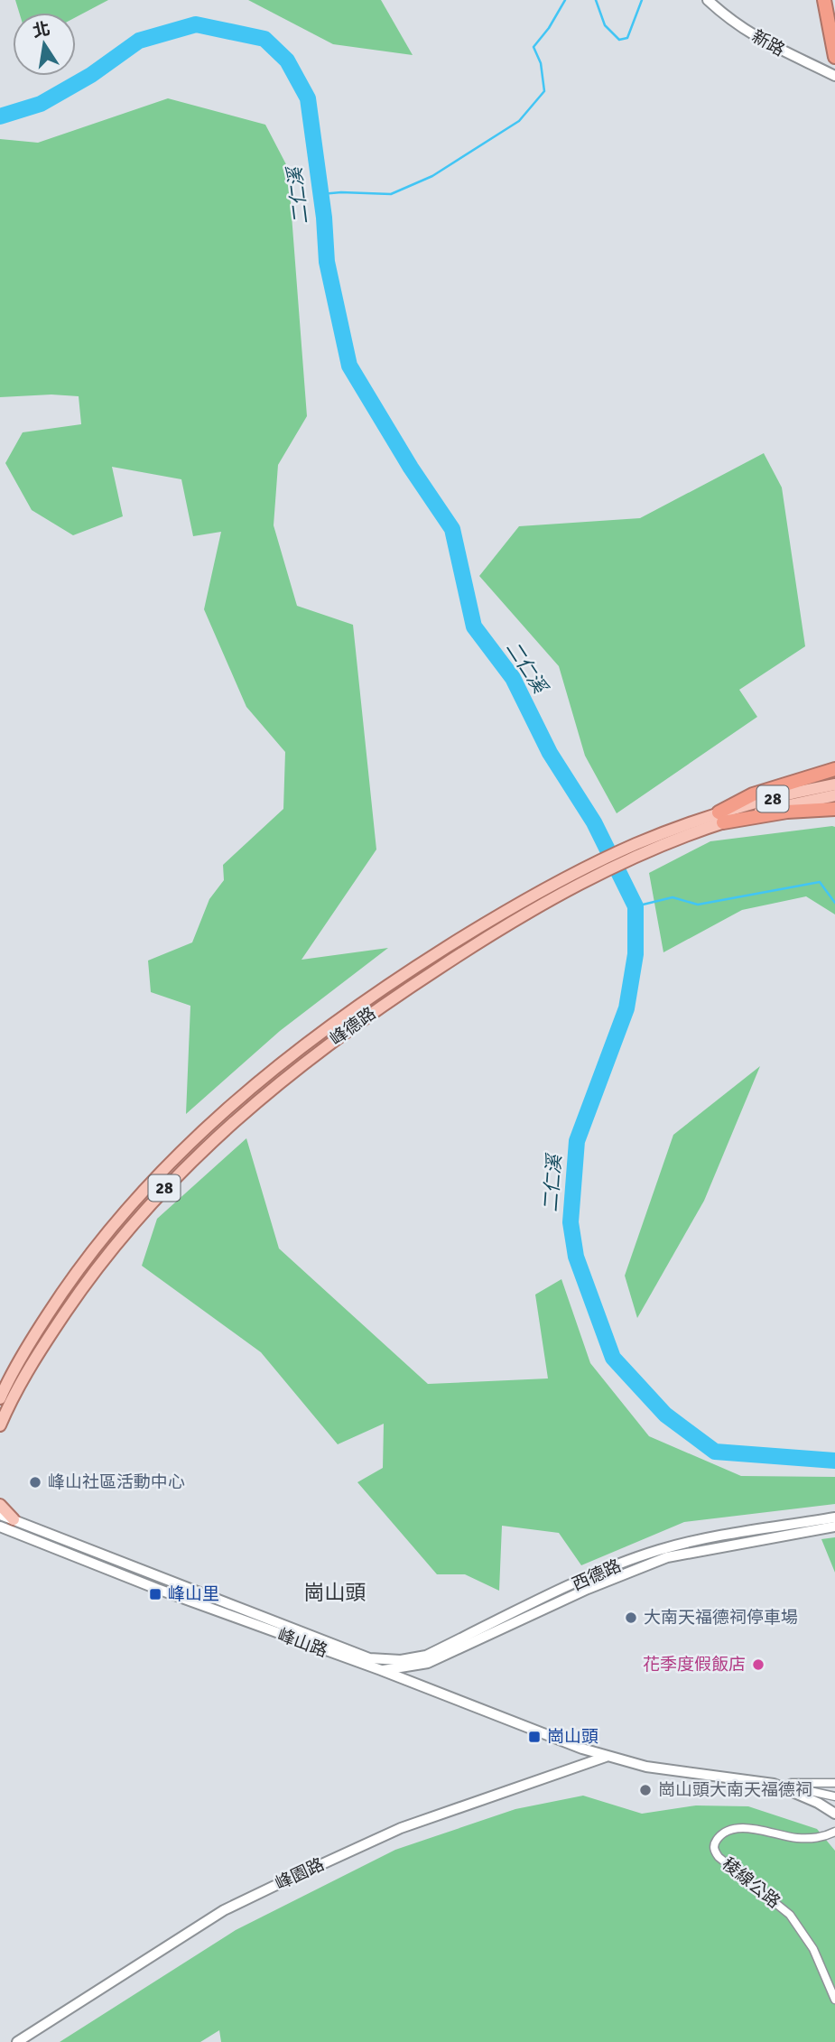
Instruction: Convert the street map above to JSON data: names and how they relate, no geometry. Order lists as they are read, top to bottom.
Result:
{
  "streets": {
    "main road": ["28", "峰德路"],
    "street": [
      "新路",
      "西德路",
      "峰山路",
      "峰園路",
      "稜線公路"
    ]
  },
  "crossings": [
    ["西德路", "峰山路"],
    ["峰山路", "峰園路"]
  ],
  "districts": ["崗山頭"],
  "water": ["二仁溪"],
  "places": {
    "other": [
      "峰山社區活動中心",
      "大南天福德祠停車場",
      "花季度假飯店",
      "崗山頭大南天福德祠"
    ],
    "transit": ["峰山里", "崗山頭"]
  },
  "north": "top"
}
